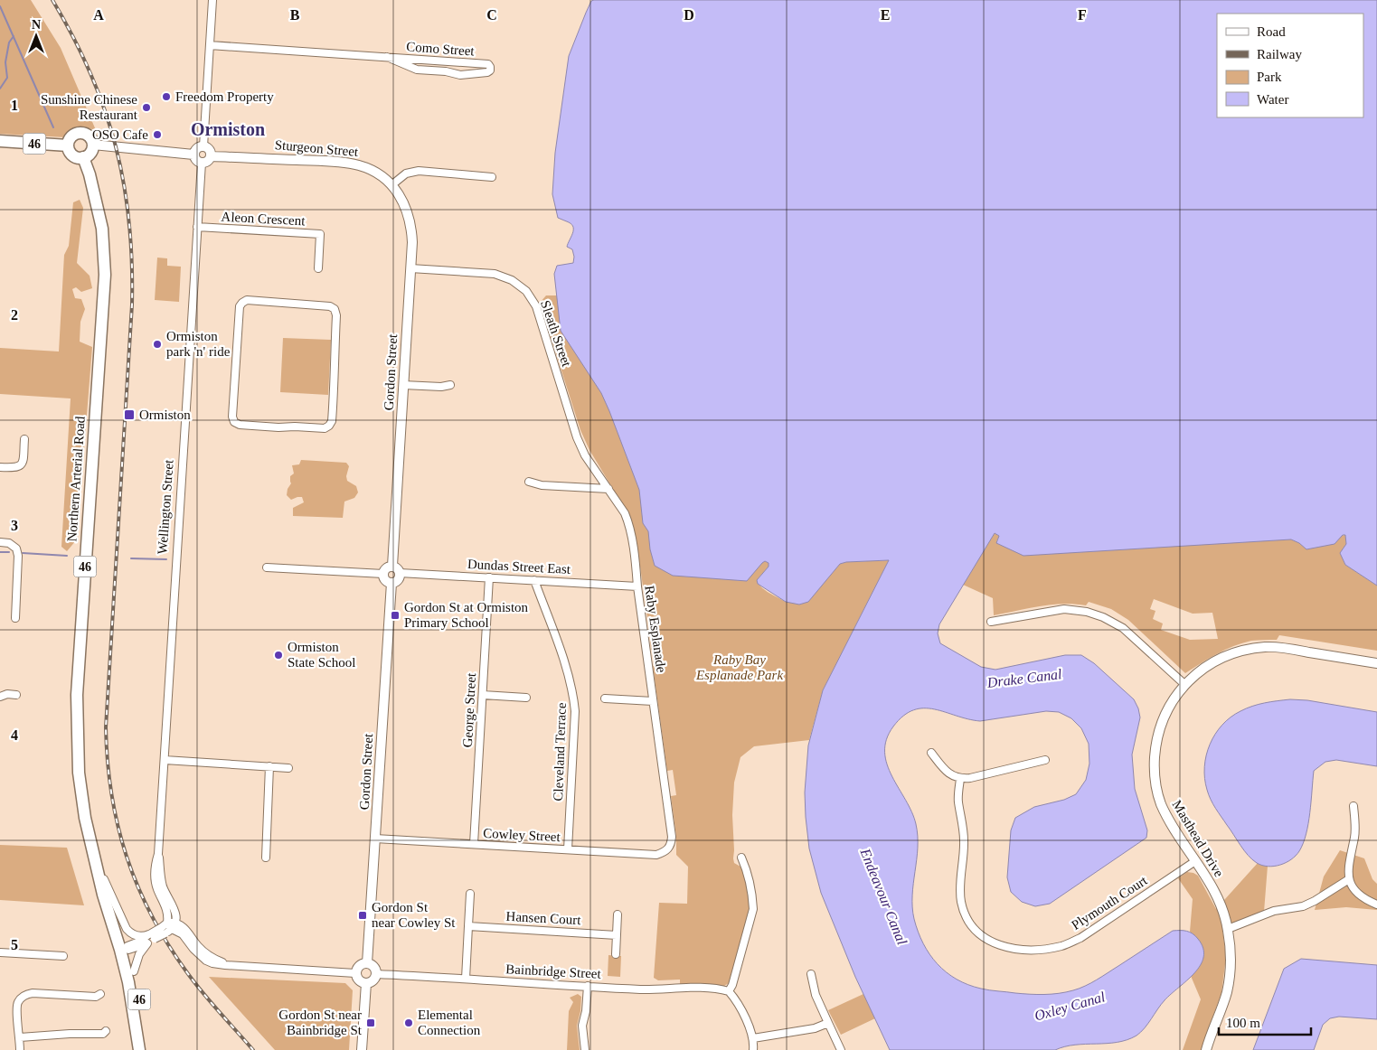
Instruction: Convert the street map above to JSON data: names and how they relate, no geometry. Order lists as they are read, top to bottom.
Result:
{
  "streets": {
    "main road": ["46", "Northern Arterial Road"],
    "street": [
      "Como Street",
      "Sturgeon Street",
      "Aleon Crescent",
      "Sleath Street",
      "Gordon Street",
      "Wellington Street",
      "Dundas Street East",
      "Raby Esplanade",
      "George Street",
      "Cleveland Terrace",
      "Cowley Street",
      "Masthead Drive",
      "Plymouth Court",
      "Hansen Court",
      "Bainbridge Street"
    ]
  },
  "crossings": [
    ["46", "Northern Arterial Road"],
    ["Sturgeon Street", "Gordon Street"],
    ["Sturgeon Street", "Wellington Street"],
    ["Aleon Crescent", "Wellington Street"],
    ["Sleath Street", "Gordon Street"],
    ["Sleath Street", "Raby Esplanade"],
    ["Gordon Street", "Dundas Street East"],
    ["Gordon Street", "Cowley Street"],
    ["Gordon Street", "Bainbridge Street"],
    ["Dundas Street East", "Raby Esplanade"],
    ["Dundas Street East", "George Street"],
    ["Dundas Street East", "Cleveland Terrace"],
    ["Raby Esplanade", "Cowley Street"],
    ["George Street", "Cowley Street"],
    ["Cleveland Terrace", "Cowley Street"],
    ["Masthead Drive", "Plymouth Court"]
  ],
  "districts": ["Ormiston"],
  "water": ["Drake Canal", "Endeavour Canal", "Oxley Canal"],
  "parks": ["Raby Bay Esplanade Park"],
  "places": {
    "other": [
      "Freedom Property",
      "Sunshine Chinese Restaurant",
      "OSO Cafe",
      "Ormiston park 'n' ride",
      "Ormiston State School",
      "Elemental Connection"
    ],
    "transit": [
      "Ormiston",
      "Gordon St at Ormiston Primary School",
      "Gordon St near Cowley St",
      "Gordon St near Bainbridge St"
    ]
  },
  "legend": [
    "Road",
    "Railway",
    "Park",
    "Water"
  ],
  "scale_bar": "100 m",
  "north": "top",
  "grid": {
    "columns": [
      "A",
      "B",
      "C",
      "D",
      "E",
      "F"
    ],
    "rows": [
      "1",
      "2",
      "3",
      "4",
      "5"
    ]
  }
}
